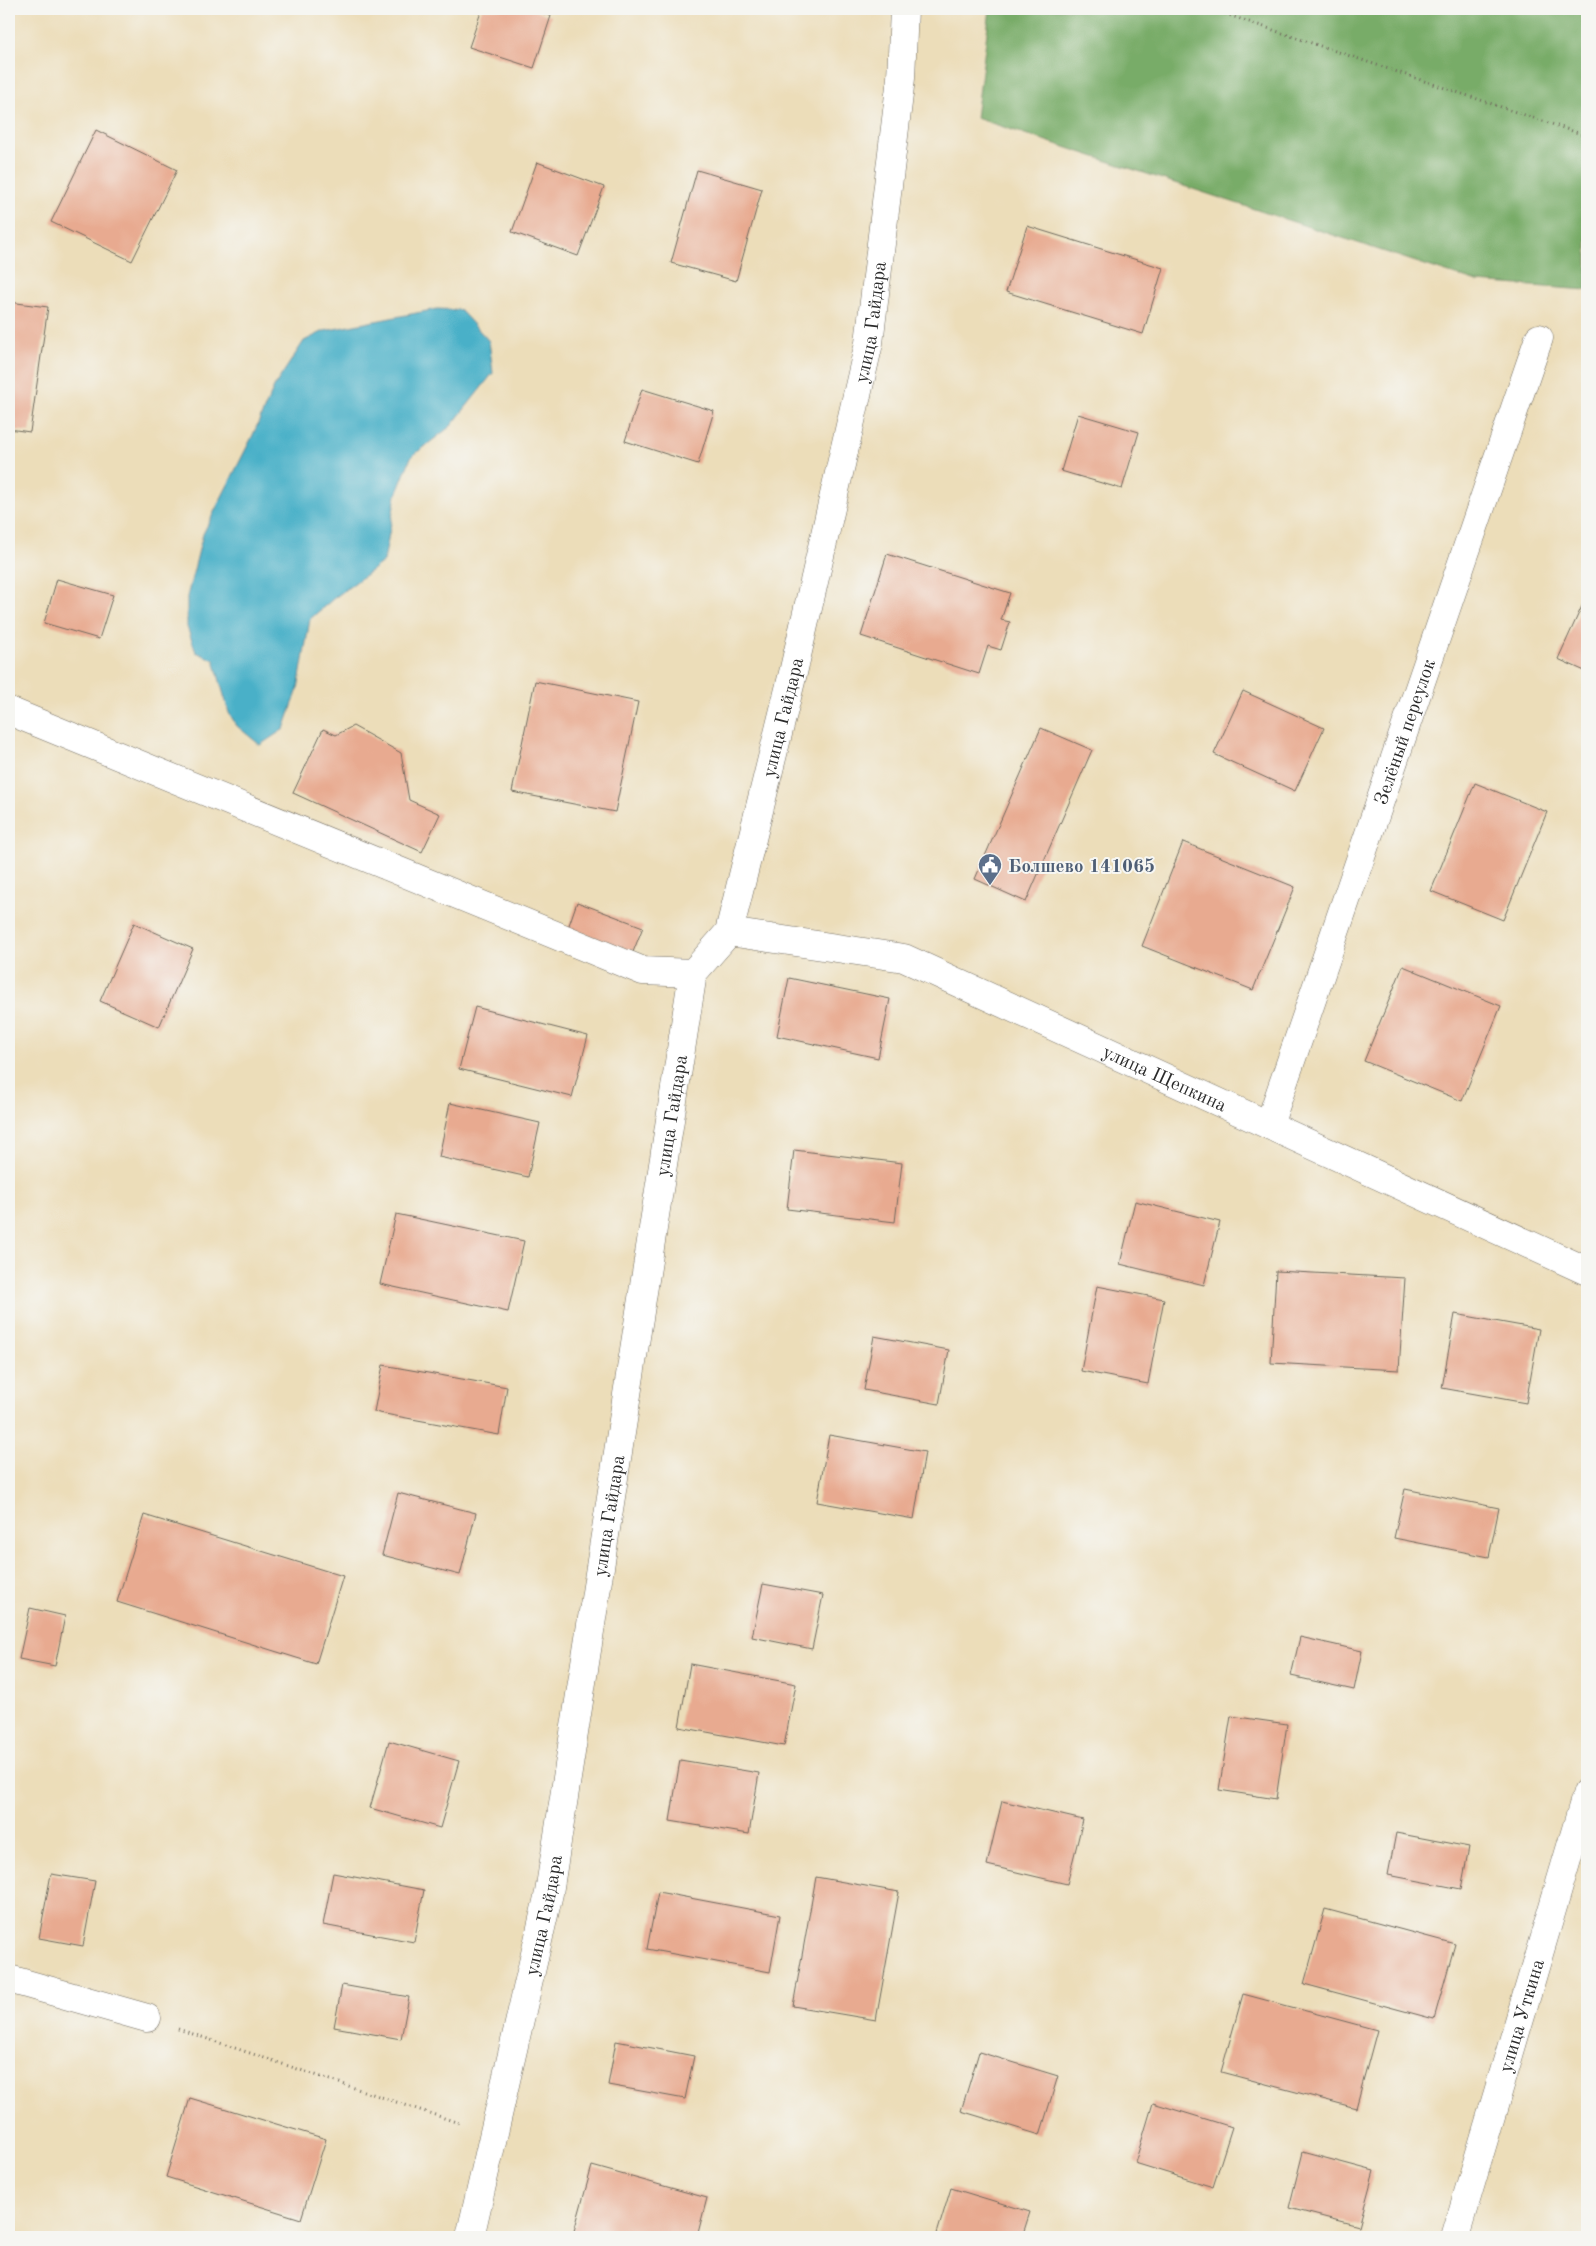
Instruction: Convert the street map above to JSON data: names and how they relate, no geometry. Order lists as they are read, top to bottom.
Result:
{
  "streets": {
    "street": [
      "улица Гайдара",
      "Зелёный переулок",
      "улица Щепкина",
      "улица Уткина"
    ]
  },
  "crossings": [
    ["улица Гайдара", "улица Щепкина"],
    ["Зелёный переулок", "улица Щепкина"]
  ],
  "places": {
    "public building": ["Болшево 141065"]
  }
}
